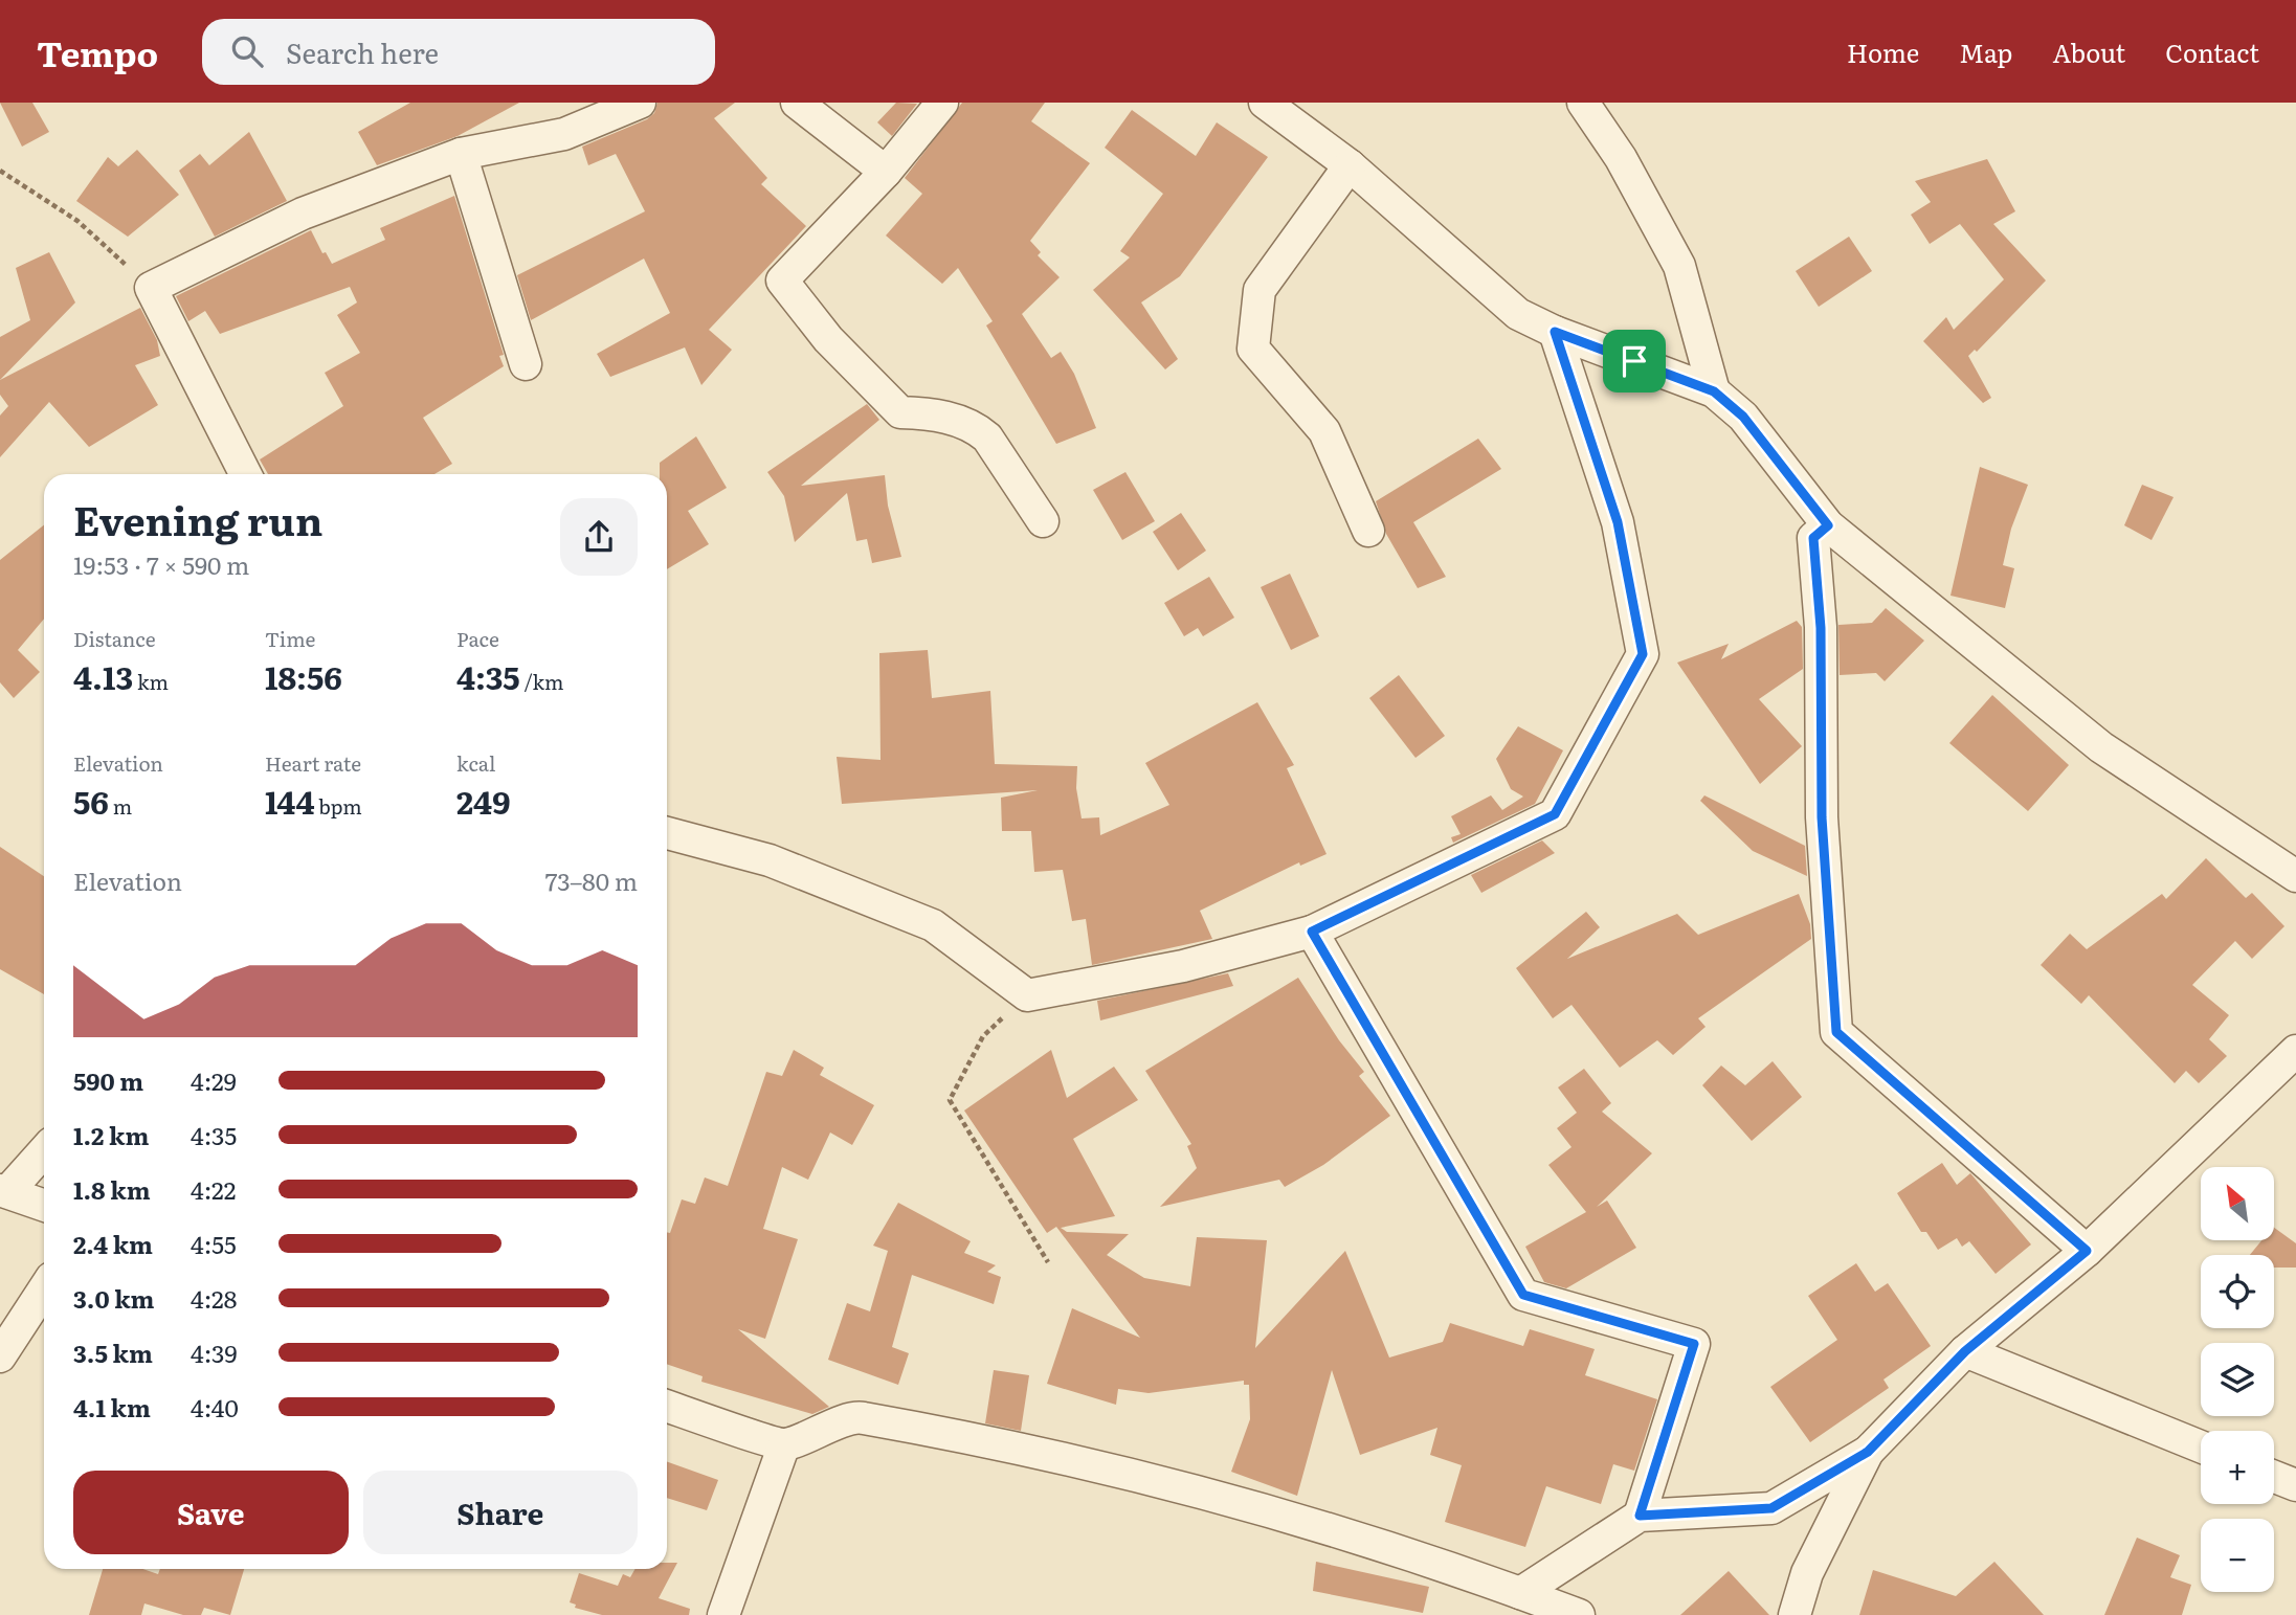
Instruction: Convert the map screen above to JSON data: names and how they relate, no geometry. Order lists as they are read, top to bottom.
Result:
{
  "north": "top left",
  "page": {
    "header": "Tempo",
    "search": "Search here",
    "nav": [
      "Home",
      "Map",
      "About",
      "Contact"
    ],
    "heading": ["Evening run", "19:53 · 7 × 590 m"],
    "stats": [
      ["Distance", "4.13 km"],
      ["Time", "18:56"],
      ["Pace", "4:35 /km"],
      ["Elevation", "56 m"],
      ["Heart rate", "144 bpm"],
      ["kcal", "249"]
    ],
    "chart": ["Elevation", "73–80 m"],
    "list": [
      {
        "name": "590 m",
        "note": "4:29"
      },
      {
        "name": "1.2 km",
        "note": "4:35"
      },
      {
        "name": "1.8 km",
        "note": "4:22"
      },
      {
        "name": "2.4 km",
        "note": "4:55"
      },
      {
        "name": "3.0 km",
        "note": "4:28"
      },
      {
        "name": "3.5 km",
        "note": "4:39"
      },
      {
        "name": "4.1 km",
        "note": "4:40"
      }
    ],
    "map_buttons": ["+", "−"],
    "buttons": ["Save", "Share"]
  }
}
